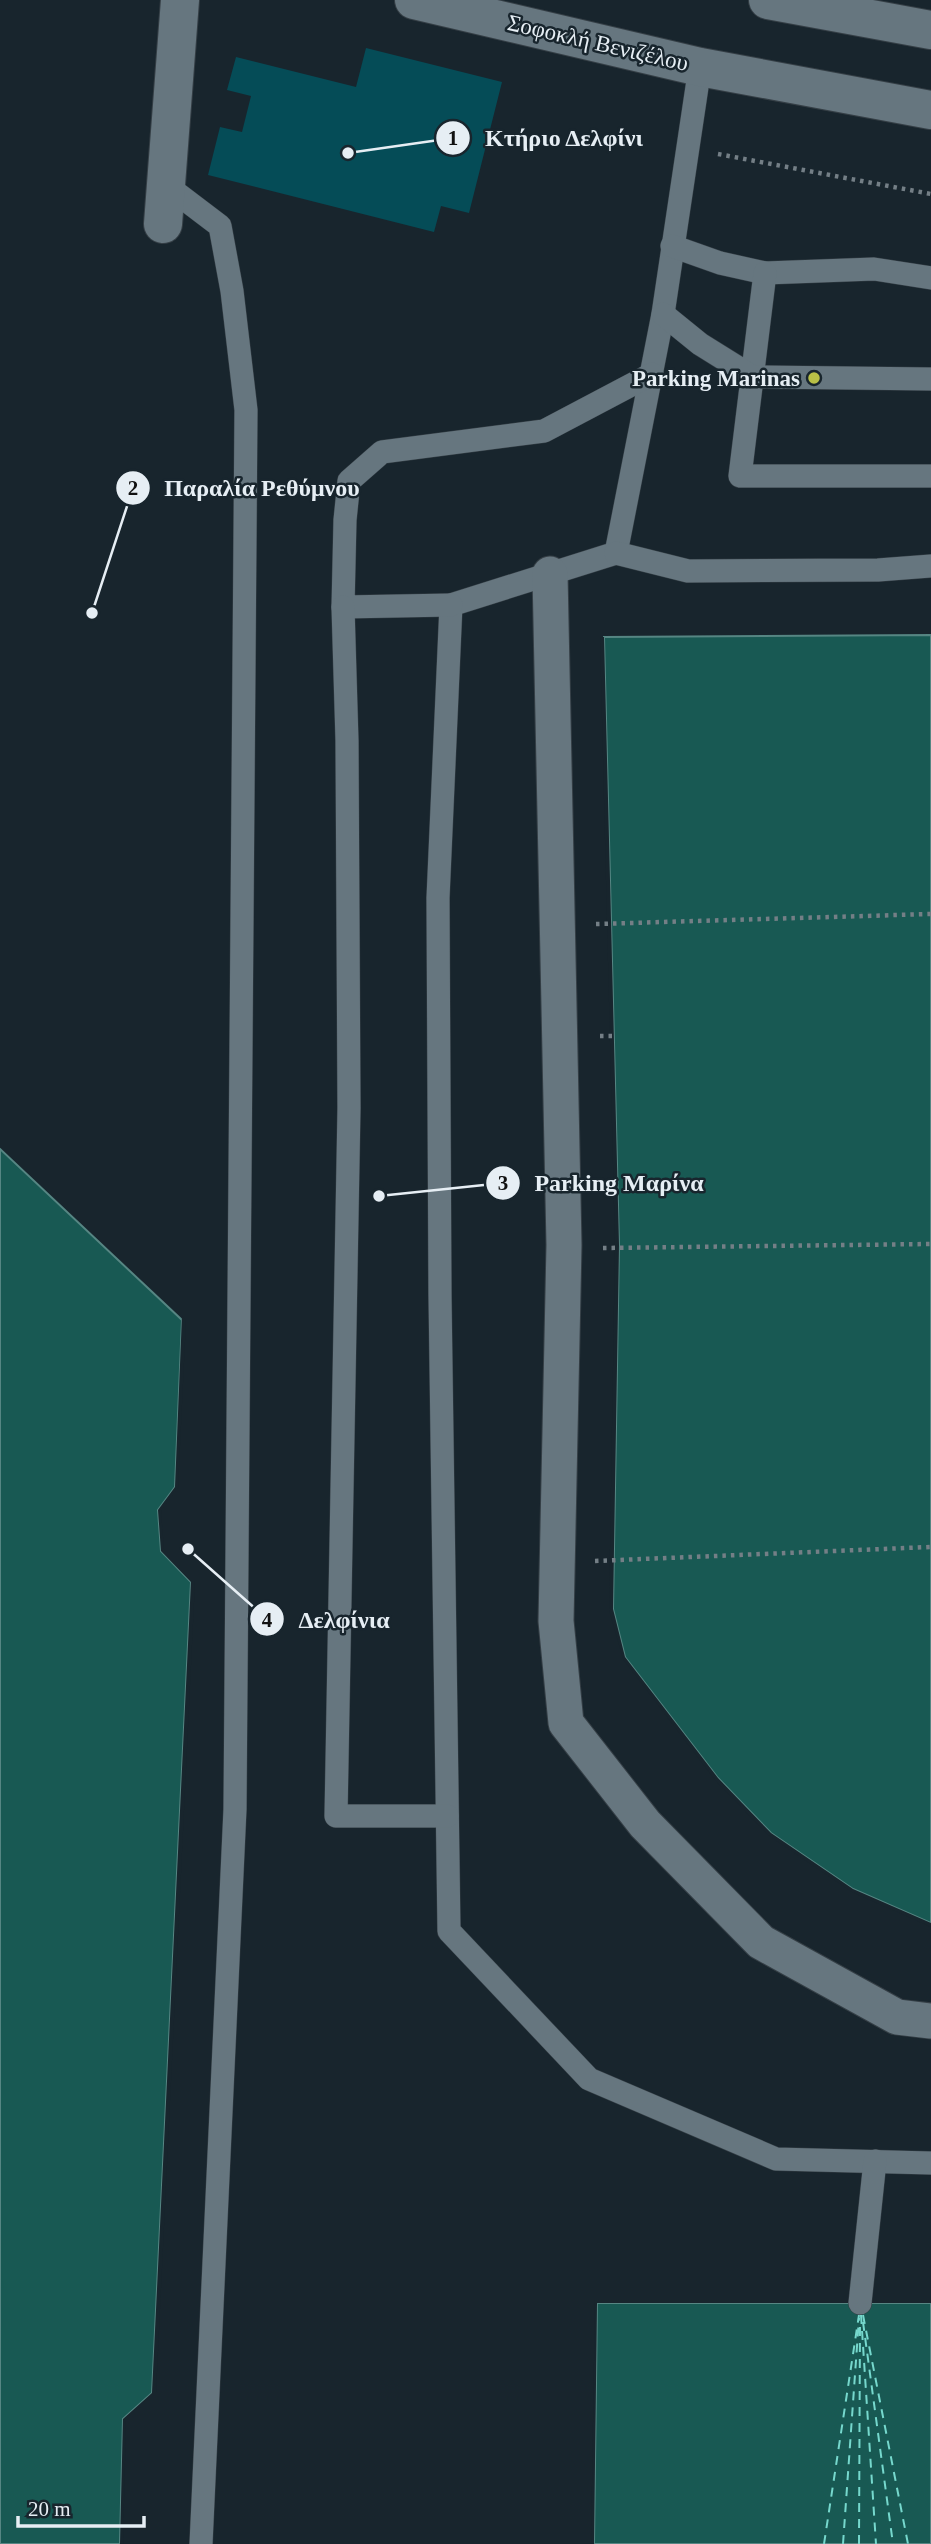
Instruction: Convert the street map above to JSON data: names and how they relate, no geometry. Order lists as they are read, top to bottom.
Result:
{
  "streets": {
    "main road": ["Σοφοκλή Βενιζέλου"]
  },
  "places": [
    "Κτήριο Δελφίνι",
    "Parking Marinas",
    "Παραλία Ρεθύμνου",
    "Parking Μαρίνα",
    "Δελφίνια"
  ],
  "scale_bar": "20 m"
}
